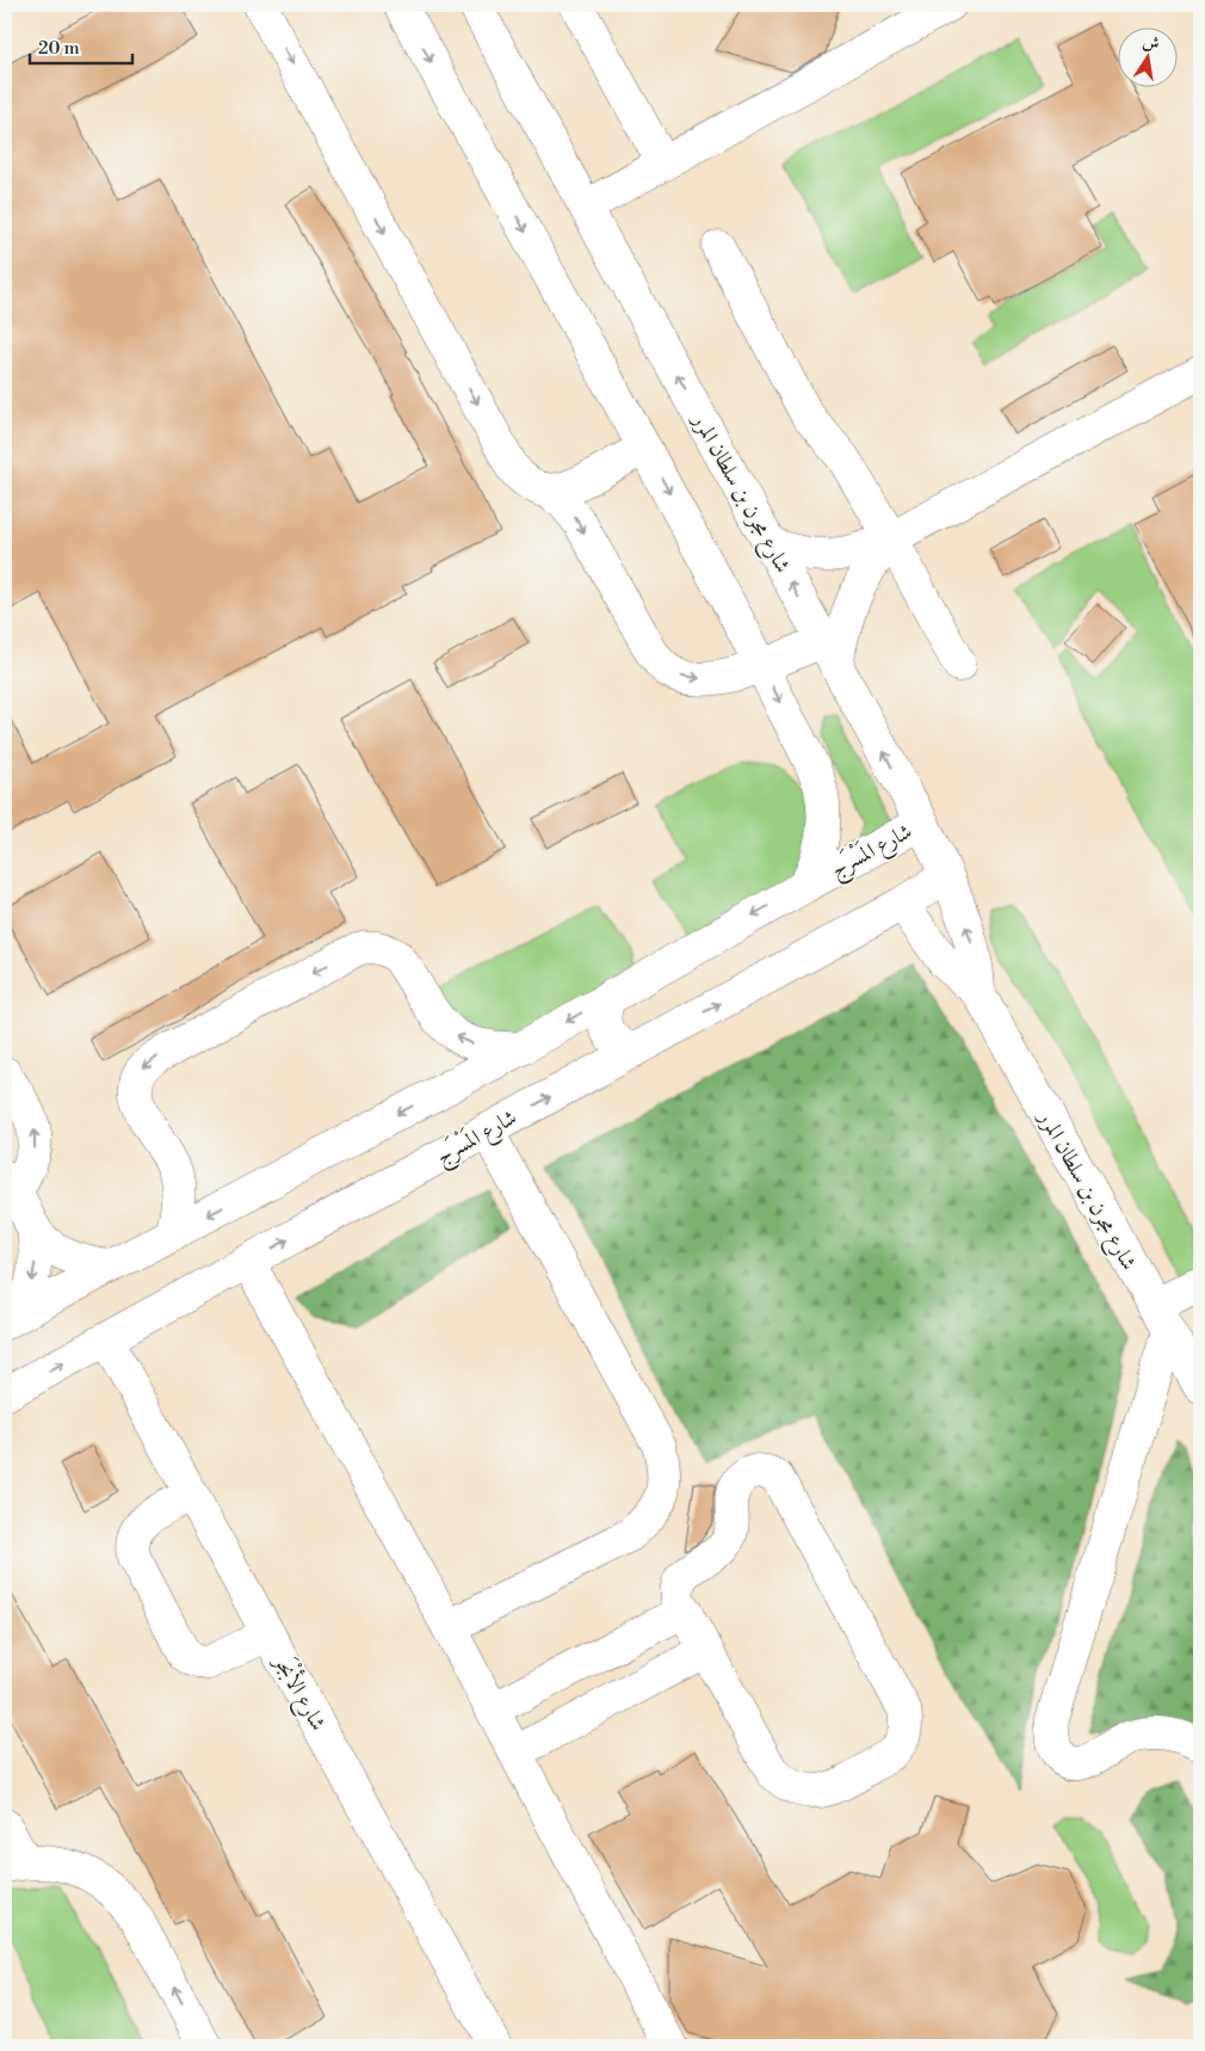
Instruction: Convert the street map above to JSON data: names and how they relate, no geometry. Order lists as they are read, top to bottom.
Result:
{
  "streets": {
    "street": ["شارع مجرن بن سلطان المرر", "شارع المَسْرَج", "شارع الأبْجَر"]
  },
  "crossings": [
    ["شارع مجرن بن سلطان المرر", "شارع المَسْرَج"],
    ["شارع المَسْرَج", "شارع الأبْجَر"]
  ],
  "scale_bar": "20 m",
  "north": "top"
}
